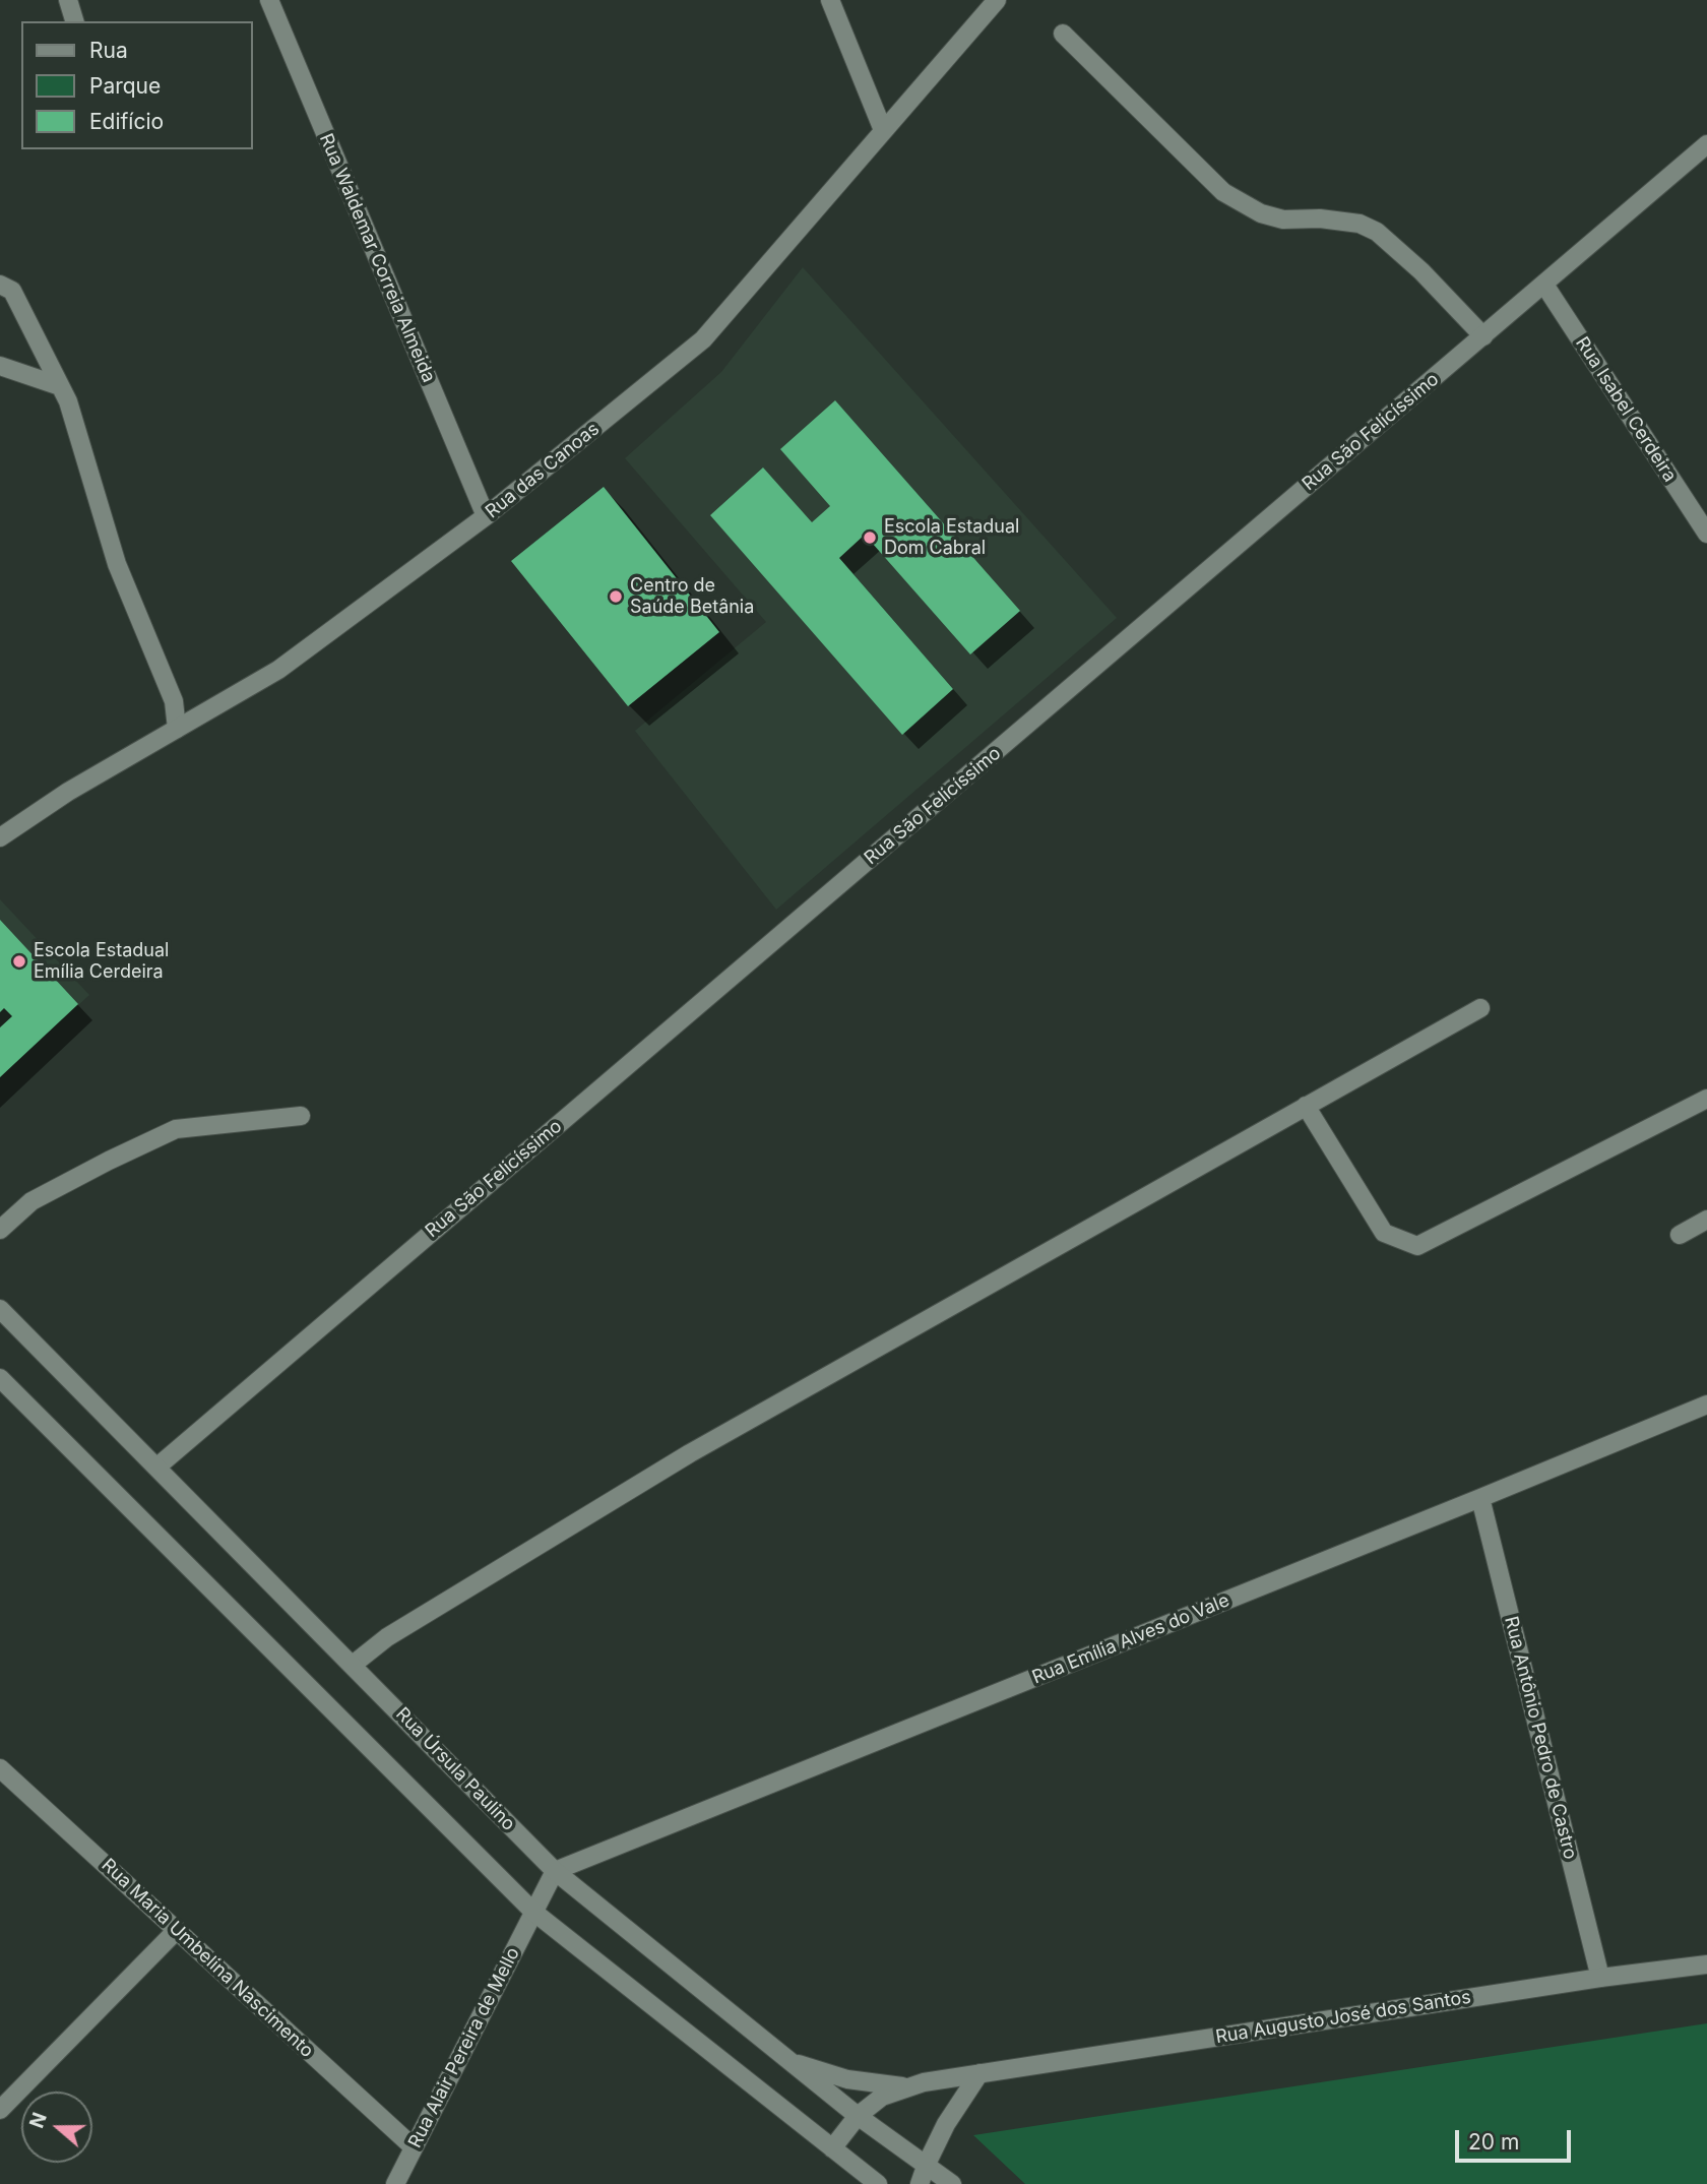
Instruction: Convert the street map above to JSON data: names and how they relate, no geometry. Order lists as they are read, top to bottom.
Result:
{
  "streets": {
    "street": [
      "Rua Waldemar Correia Almeida",
      "Rua Isabel Cerdeira",
      "Rua São Felicíssimo",
      "Rua das Canoas",
      "Rua Emília Alves do Vale",
      "Rua Antônio Pedro de Castro",
      "Rua Úrsula Paulino",
      "Rua Maria Umbelina Nascimento",
      "Rua Augusto José dos Santos",
      "Rua Alair Pereira de Mello"
    ]
  },
  "crossings": [
    ["Rua Waldemar Correia Almeida", "Rua das Canoas"],
    ["Rua Isabel Cerdeira", "Rua São Felicíssimo"],
    ["Rua São Felicíssimo", "Rua Úrsula Paulino"],
    ["Rua Emília Alves do Vale", "Rua Antônio Pedro de Castro"],
    ["Rua Emília Alves do Vale", "Rua Úrsula Paulino"],
    ["Rua Emília Alves do Vale", "Rua Alair Pereira de Mello"],
    ["Rua Antônio Pedro de Castro", "Rua Augusto José dos Santos"],
    ["Rua Úrsula Paulino", "Rua Augusto José dos Santos"],
    ["Rua Úrsula Paulino", "Rua Alair Pereira de Mello"],
    ["Rua Maria Umbelina Nascimento", "Rua Alair Pereira de Mello"]
  ],
  "places": ["Escola Estadual Dom Cabral", "Centro de Saúde Betânia", "Escola Estadual Emília Cerdeira"],
  "legend": ["Rua", "Parque", "Edifício"],
  "scale_bar": "20 m",
  "north": "left"
}
